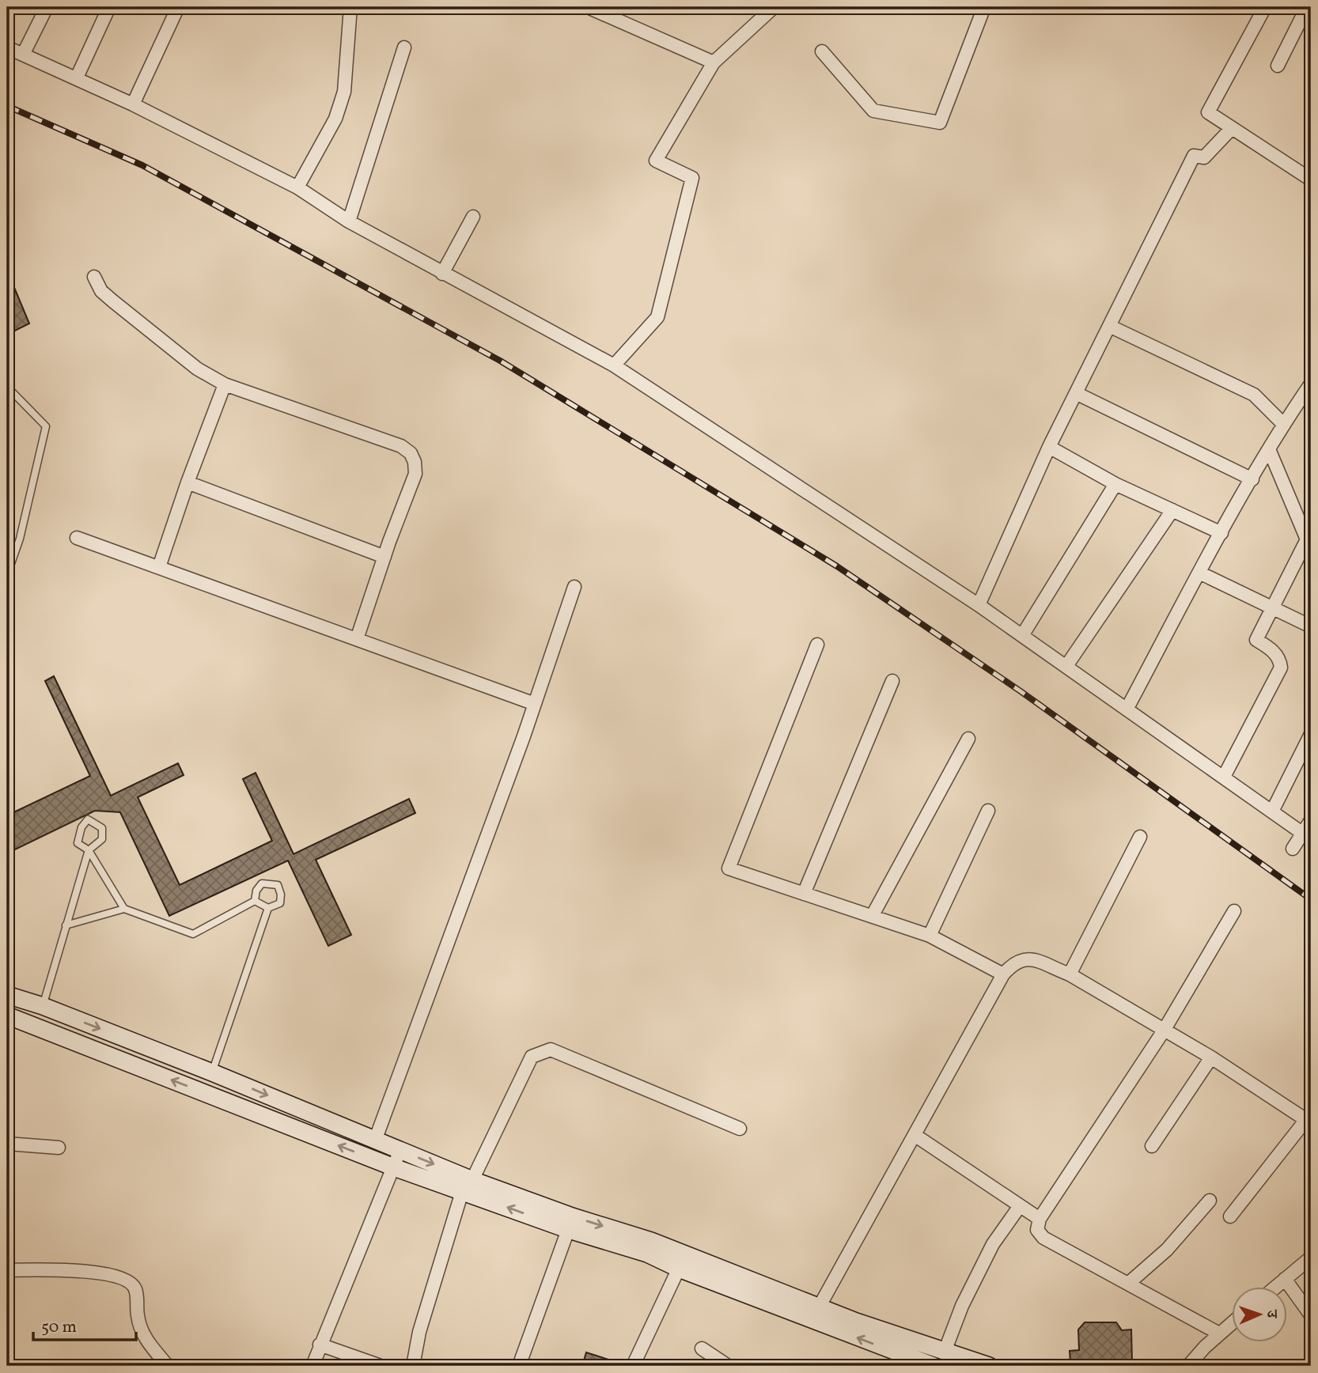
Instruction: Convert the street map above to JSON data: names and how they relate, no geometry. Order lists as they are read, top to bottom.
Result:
{
  "scale_bar": "50 m",
  "north": "right"
}
